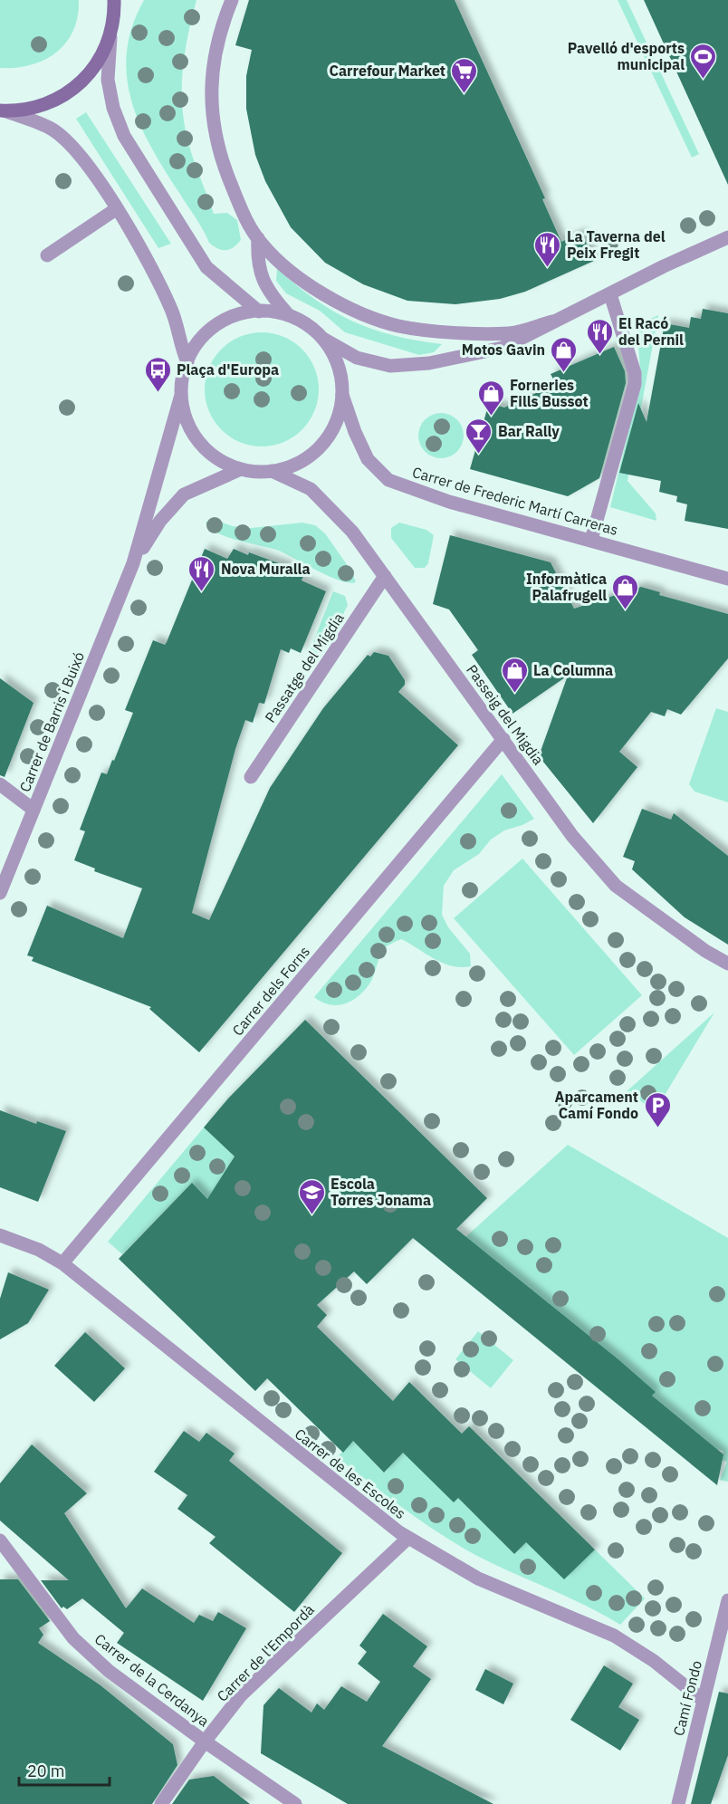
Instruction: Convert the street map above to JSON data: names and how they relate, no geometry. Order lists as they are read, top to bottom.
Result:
{
  "streets": {
    "street": [
      "Carrer de Frederic Martí Carreras",
      "Passatge del Migdia",
      "Passeig del Migdia",
      "Carrer de Barris i Buixó",
      "Carrer dels Forns",
      "Carrer de les Escoles",
      "Carrer de l'Empordà",
      "Carrer de la Cerdanya",
      "Camí Fondo"
    ]
  },
  "crossings": [
    ["Carrer de Frederic Martí Carreras", "Passeig del Migdia"],
    ["Carrer de Frederic Martí Carreras", "Carrer de Barris i Buixó"],
    ["Passatge del Migdia", "Passeig del Migdia"],
    ["Passeig del Migdia", "Carrer de Barris i Buixó"],
    ["Passeig del Migdia", "Carrer dels Forns"],
    ["Carrer dels Forns", "Carrer de les Escoles"],
    ["Carrer de les Escoles", "Carrer de l'Empordà"],
    ["Carrer de les Escoles", "Camí Fondo"],
    ["Carrer de l'Empordà", "Carrer de la Cerdanya"]
  ],
  "places": {
    "sports": ["Pavelló d'esports municipal"],
    "supermarket": ["Carrefour Market"],
    "restaurant": ["La Taverna del Peix Fregit", "El Racó del Pernil", "Nova Muralla"],
    "shop": [
      "Motos Gavin",
      "Forneries Fills Bussot",
      "Informàtica Palafrugell",
      "La Columna"
    ],
    "bus stop": ["Plaça d'Europa"],
    "bar": ["Bar Rally"],
    "parking": ["Aparcament Camí Fondo"],
    "school or university": ["Escola Torres Jonama"]
  },
  "scale_bar": "20 m"
}
